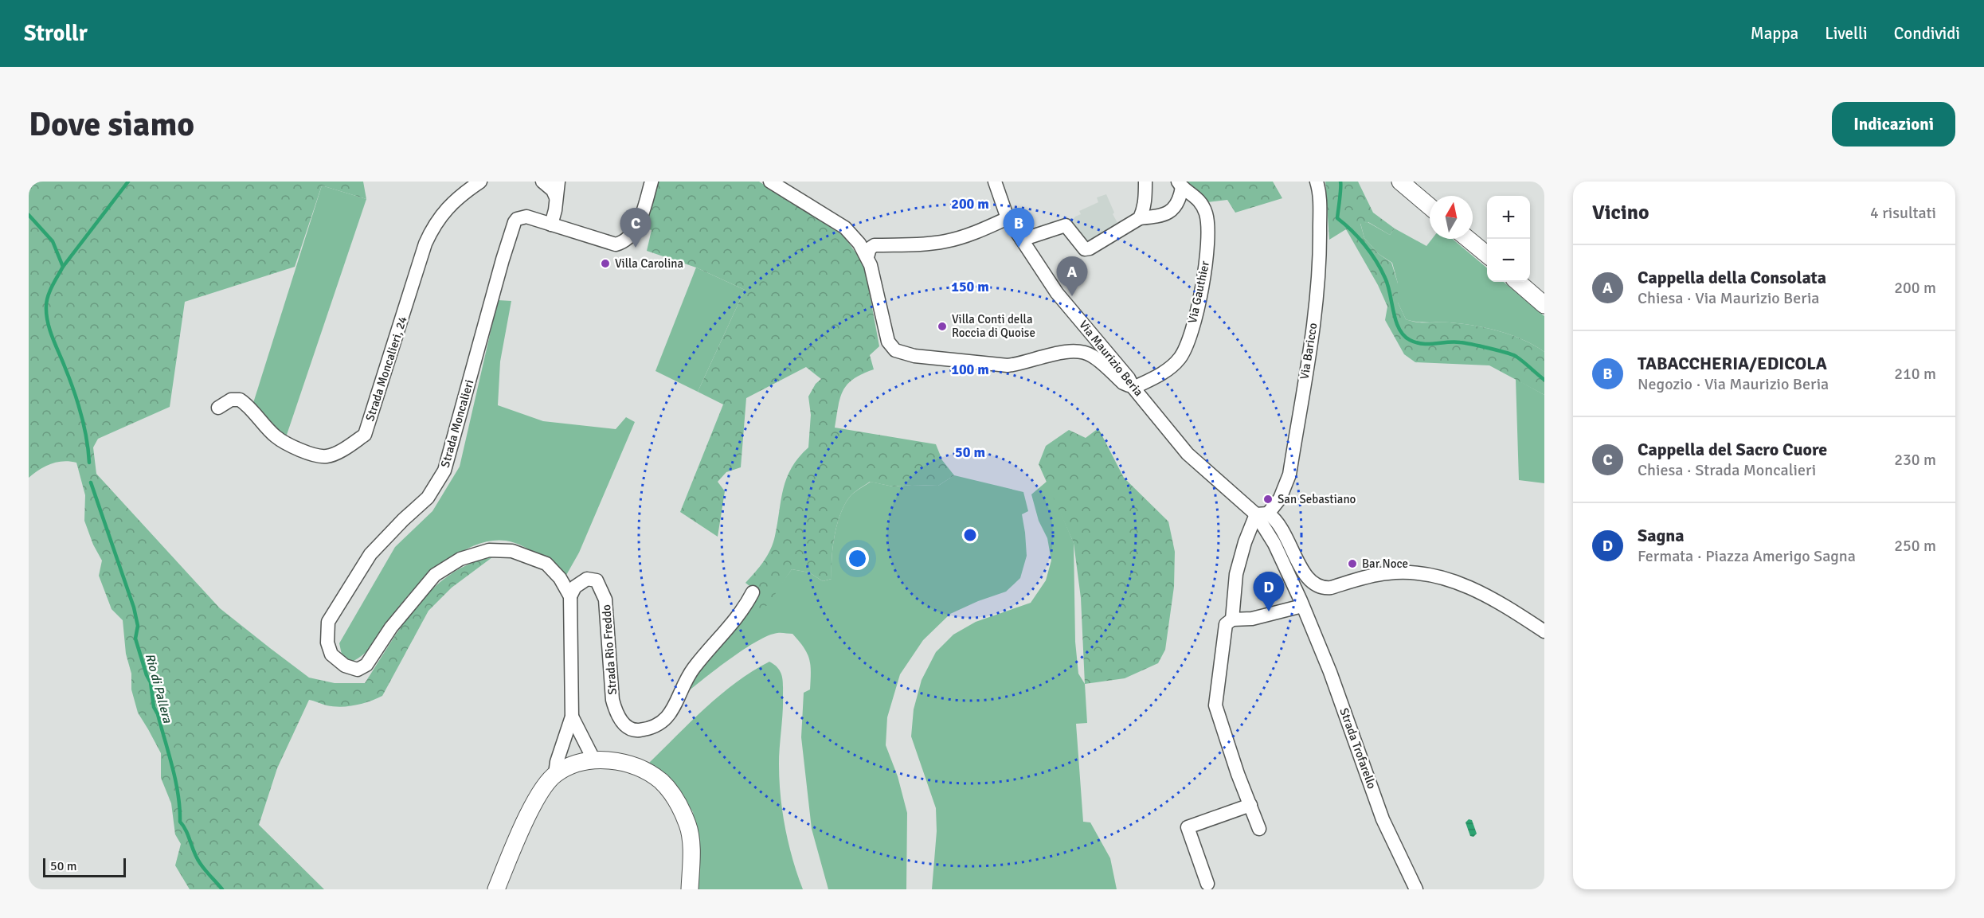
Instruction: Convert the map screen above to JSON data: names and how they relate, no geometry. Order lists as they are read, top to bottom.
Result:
{
  "streets": {
    "street": [
      "Via Gauthier",
      "Via Baricco",
      "Via Maurizio Beria",
      "Strada Moncalieri, 24",
      "Strada Moncalieri",
      "Strada Rio Freddo",
      "Strada Trofarello"
    ]
  },
  "crossings": [
    ["Via Gauthier", "Via Maurizio Beria"],
    ["Via Baricco", "Via Maurizio Beria"],
    ["Via Baricco", "Strada Trofarello"],
    ["Via Maurizio Beria", "Strada Trofarello"],
    ["Strada Moncalieri", "Strada Rio Freddo"]
  ],
  "water": ["Rio di Pallera"],
  "places": [
    "Villa Carolina",
    "Villa Conti della Roccia di Quoise",
    "San Sebastiano",
    "Bar Noce"
  ],
  "scale_bar": "50 m",
  "north": "top",
  "page": {
    "header": "Strollr",
    "nav": ["Mappa", "Livelli", "Condividi"],
    "buttons": "Indicazioni",
    "title": "Dove siamo",
    "heading": ["Vicino", "4 risultati"],
    "map_buttons": ["+", "−"],
    "pins": [
      "B",
      "C",
      "A",
      "D"
    ],
    "list": [
      {
        "mark": "A",
        "name": "Cappella della Consolata",
        "note": "Chiesa · Via Maurizio Beria",
        "value": "200 m"
      },
      {
        "mark": "B",
        "name": "TABACCHERIA/EDICOLA",
        "note": "Negozio · Via Maurizio Beria",
        "value": "210 m"
      },
      {
        "mark": "C",
        "name": "Cappella del Sacro Cuore",
        "note": "Chiesa · Strada Moncalieri",
        "value": "230 m"
      },
      {
        "mark": "D",
        "name": "Sagna",
        "note": "Fermata · Piazza Amerigo Sagna",
        "value": "250 m"
      }
    ],
    "scale": "50 m"
  },
  "rings": [
    "200 m",
    "150 m",
    "100 m",
    "50 m"
  ]
}
